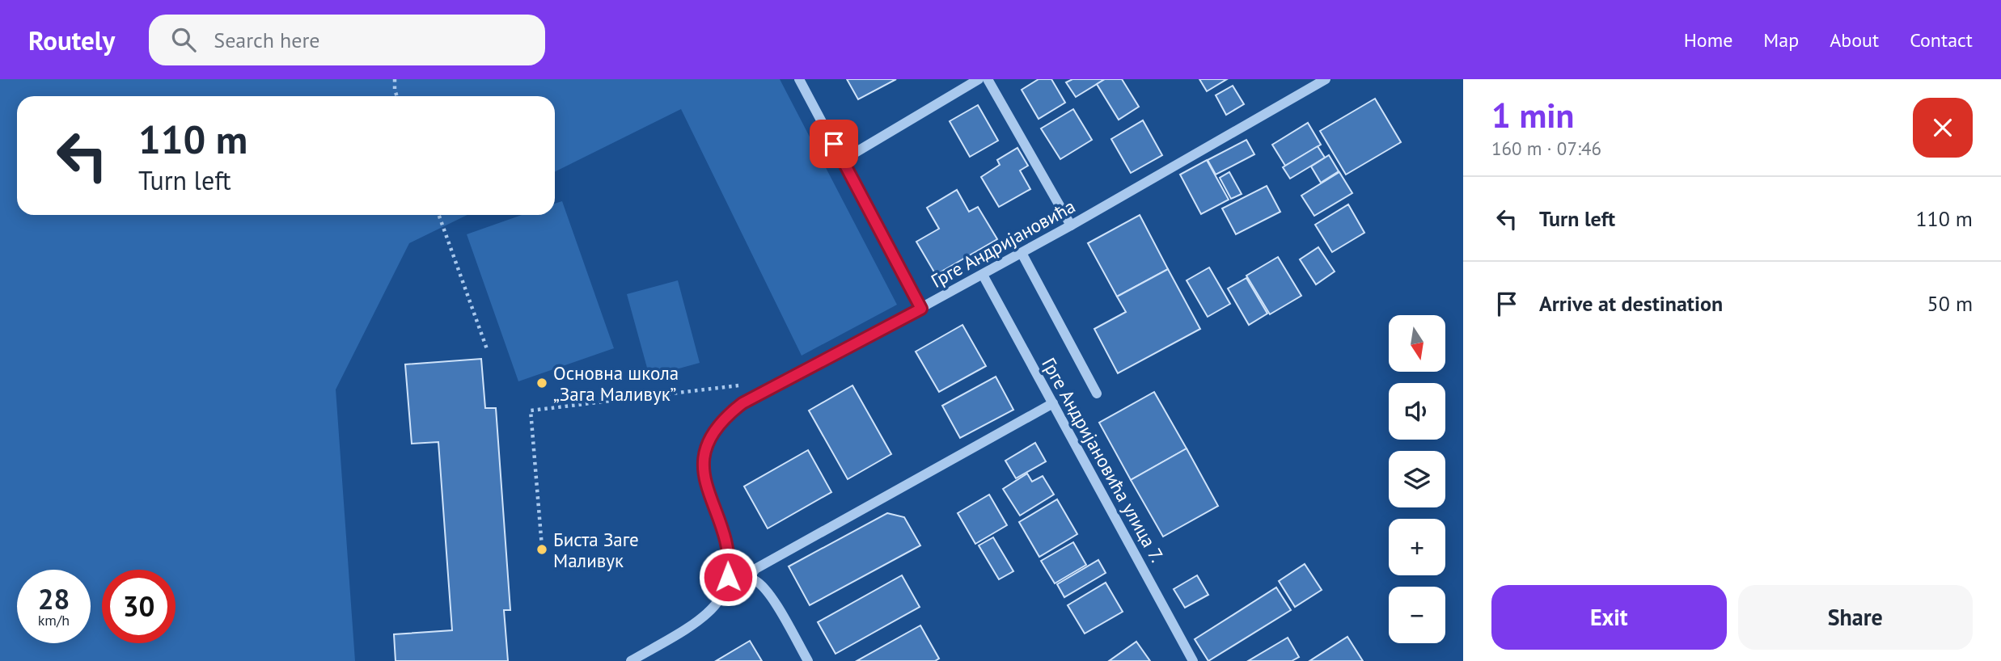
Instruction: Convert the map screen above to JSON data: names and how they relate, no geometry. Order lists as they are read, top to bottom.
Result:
{
  "streets": {
    "street": ["Грге Андријановића", "Грге Андријановића улица 7."]
  },
  "crossings": [
    ["Грге Андријановића", "Грге Андријановића улица 7."]
  ],
  "places": ["Основна школа „Зага Маливук”", "Биста Заге Маливук"],
  "north": "bottom",
  "page": {
    "header": "Routely",
    "search": "Search here",
    "nav": [
      "Home",
      "Map",
      "About",
      "Contact"
    ],
    "heading": ["1 min", "160 m · 07:46"],
    "turn": ["110 m", "Turn left"],
    "list": [
      {
        "name": "Turn left",
        "value": "110 m"
      },
      {
        "name": "Arrive at destination",
        "value": "50 m"
      }
    ],
    "map_buttons": ["+", "−"],
    "speed": "28 km/h",
    "limit": "30",
    "buttons": ["Exit", "Share"]
  }
}
